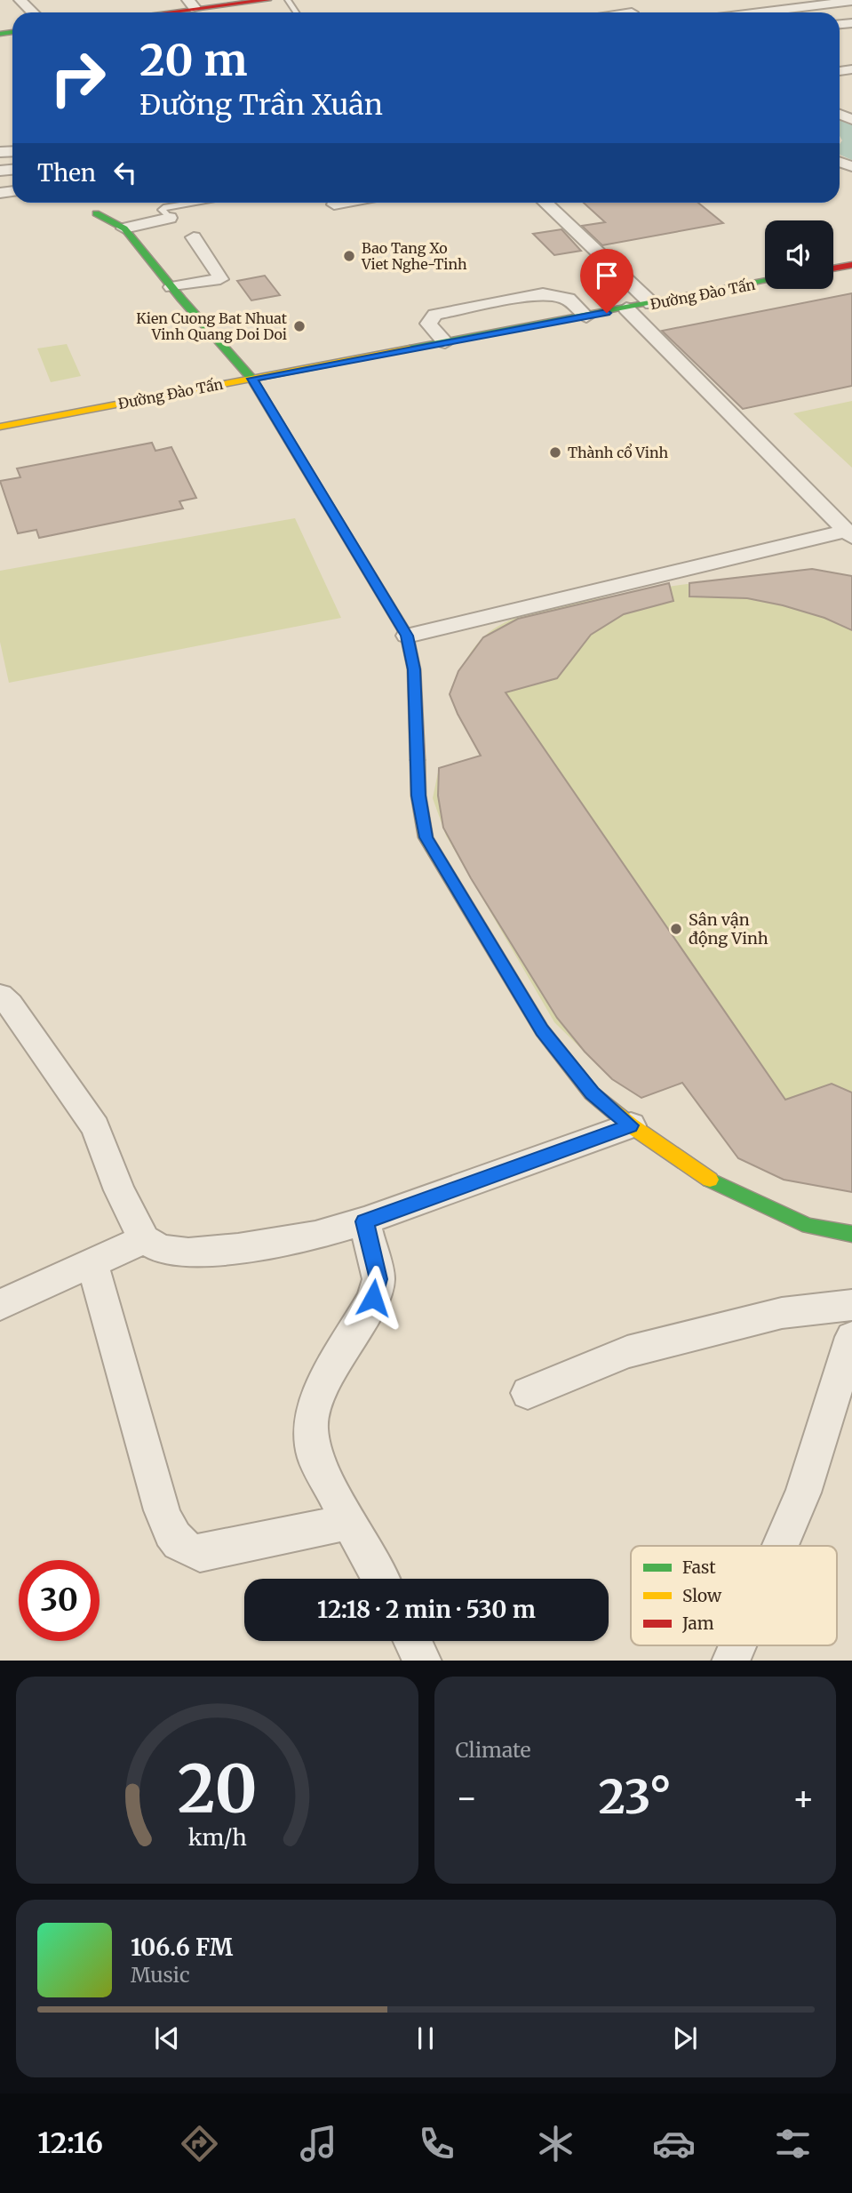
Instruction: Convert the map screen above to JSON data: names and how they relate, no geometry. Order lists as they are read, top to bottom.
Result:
{
  "streets": {
    "street": ["Đường Đào Tấn"]
  },
  "places": [
    "Bao Tang Xo Viet Nghe-Tinh",
    "Kien Cuong Bat Nhuat Vinh Quang Doi Doi",
    "Thành cổ Vinh",
    "Sân vận động Vinh"
  ],
  "legend": ["Fast", "Slow", "Jam"],
  "page": {
    "turn": ["20 m", "Đường Trần Xuân"],
    "then": "Then",
    "limit": "30",
    "trip": "12:18 · 2 min · 530 m",
    "tile": "Climate",
    "heat": ["−", "23°", "+"],
    "song": ["106.6 FM", "Music"],
    "tabs": "12:16",
    "gauge": ["20", "km/h"]
  }
}
